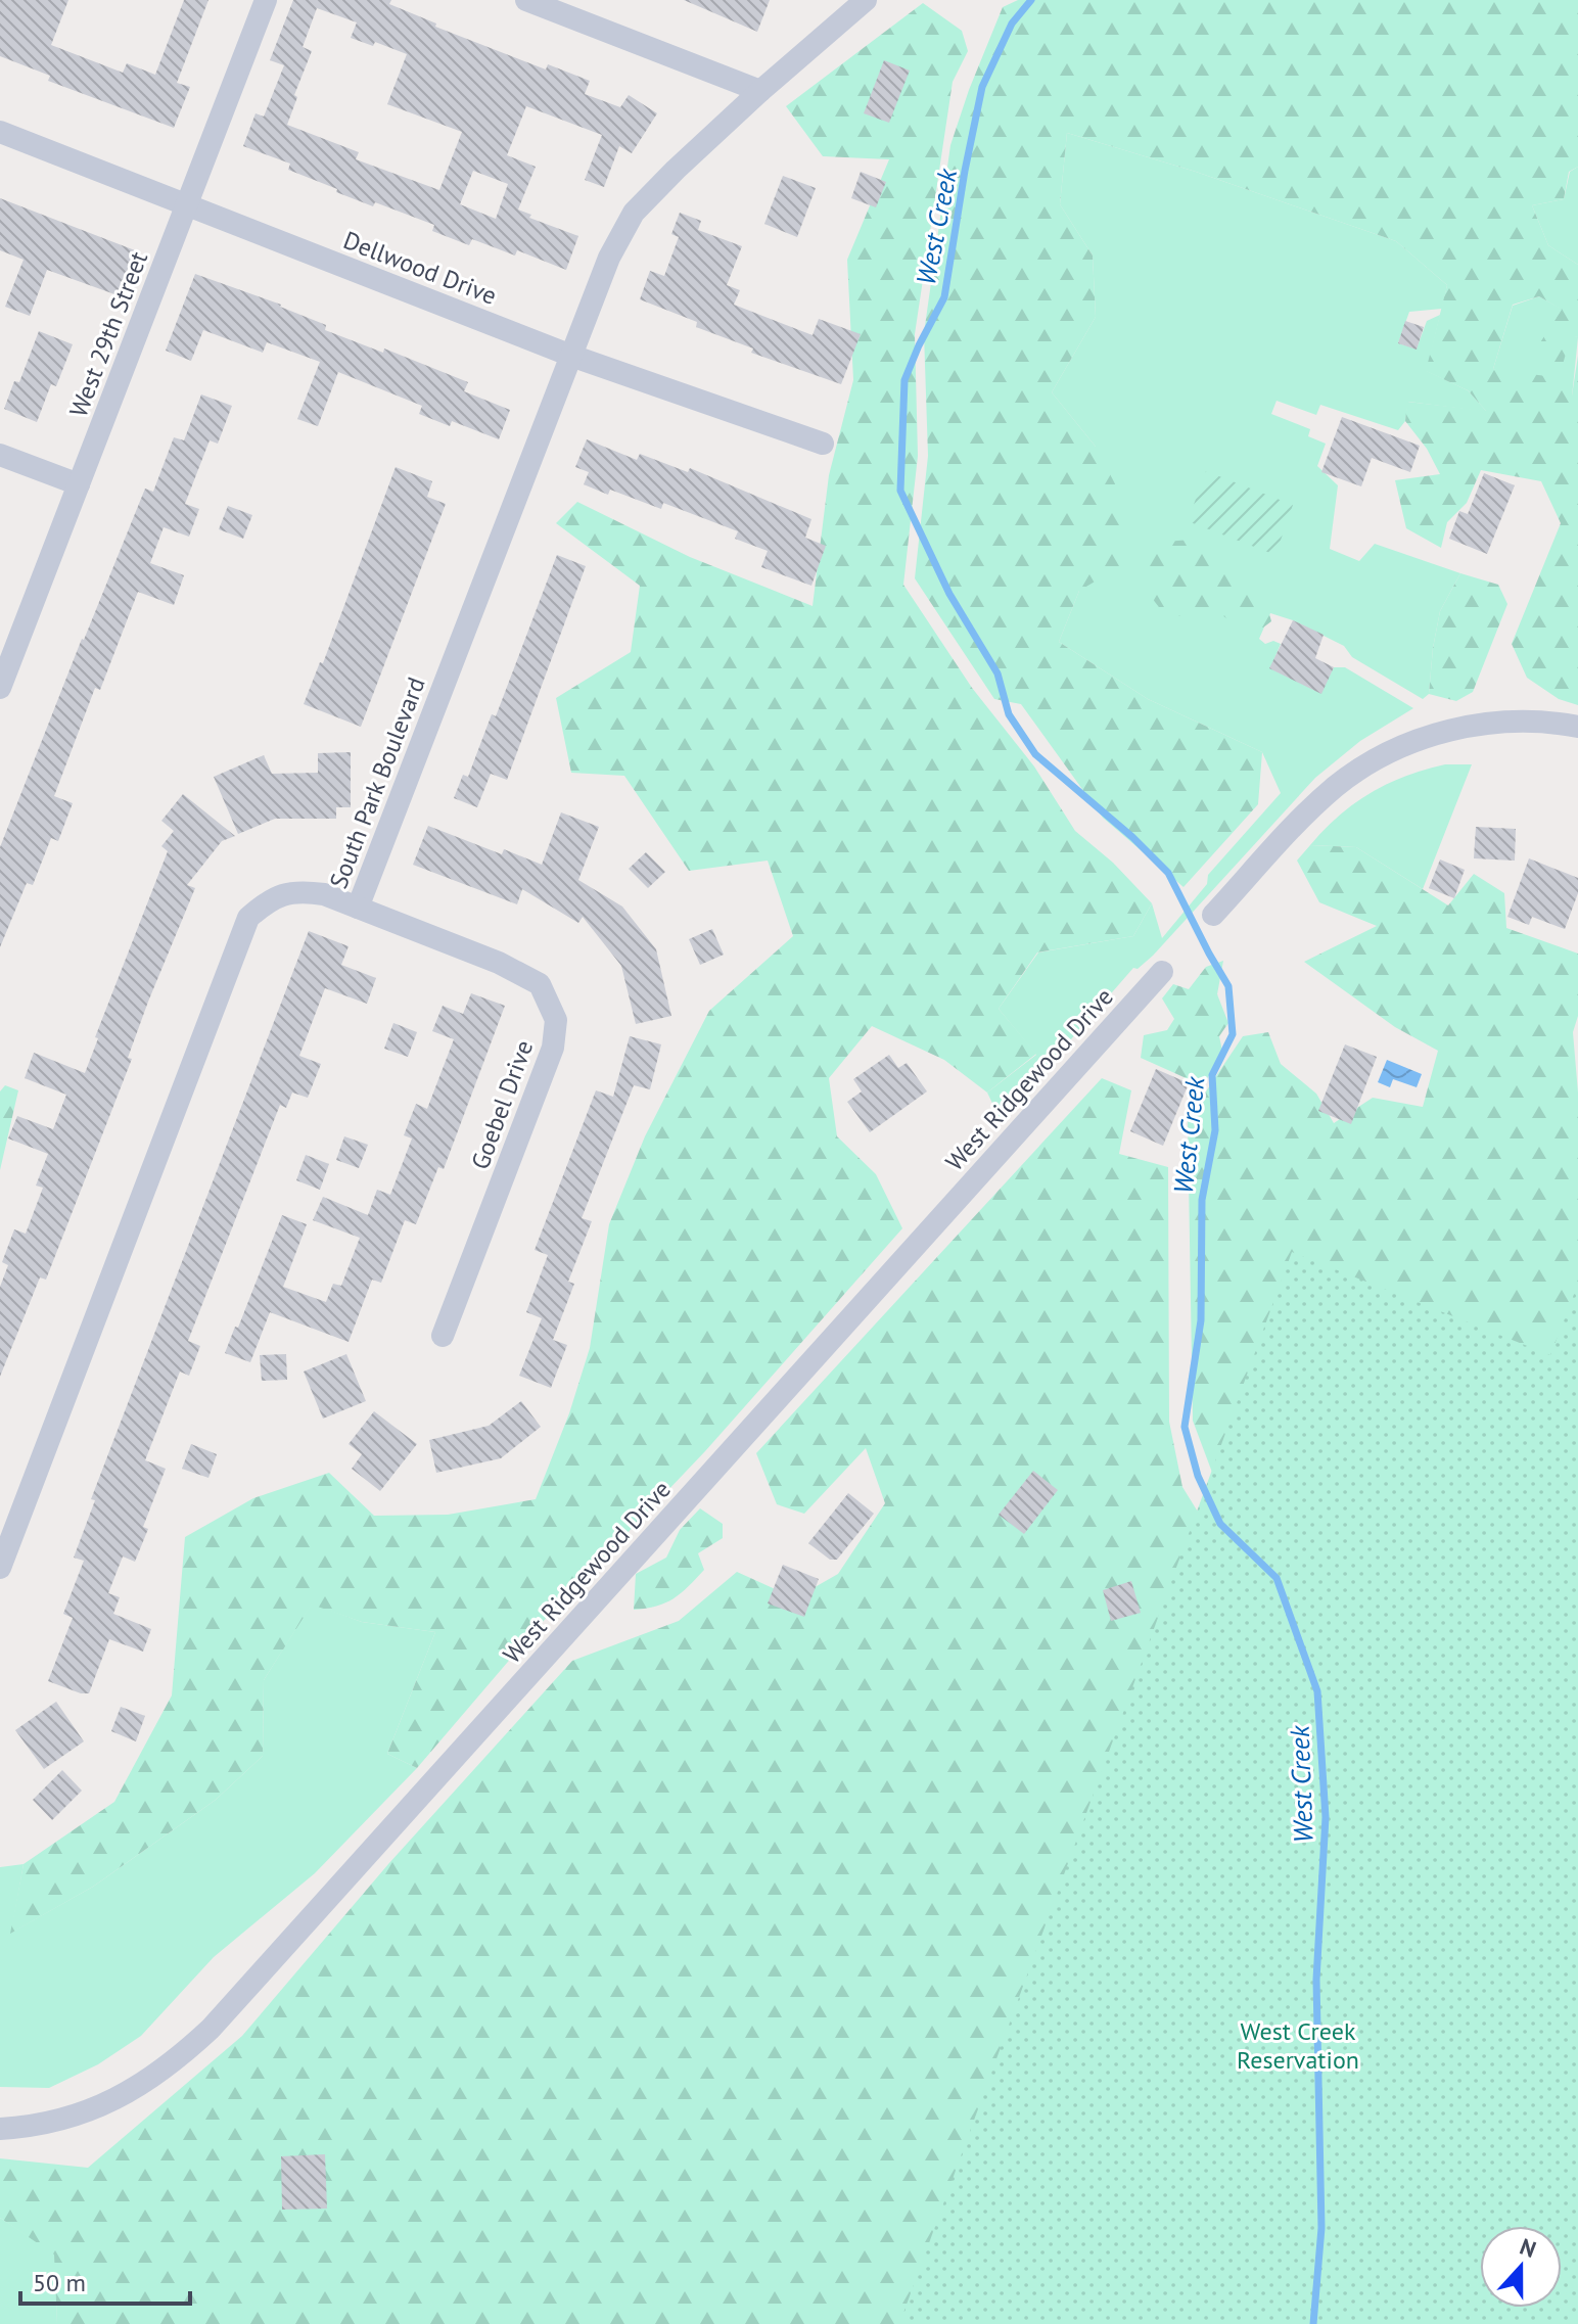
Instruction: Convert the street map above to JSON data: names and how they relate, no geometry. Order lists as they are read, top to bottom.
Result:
{
  "streets": {
    "street": [
      "Dellwood Drive",
      "West 29th Street",
      "South Park Boulevard",
      "West Ridgewood Drive",
      "Goebel Drive"
    ]
  },
  "crossings": [
    ["Dellwood Drive", "West 29th Street"],
    ["Dellwood Drive", "South Park Boulevard"],
    ["South Park Boulevard", "Goebel Drive"]
  ],
  "water": ["West Creek"],
  "parks": ["West Creek Reservation"],
  "scale_bar": "50 m",
  "north": "top"
}
